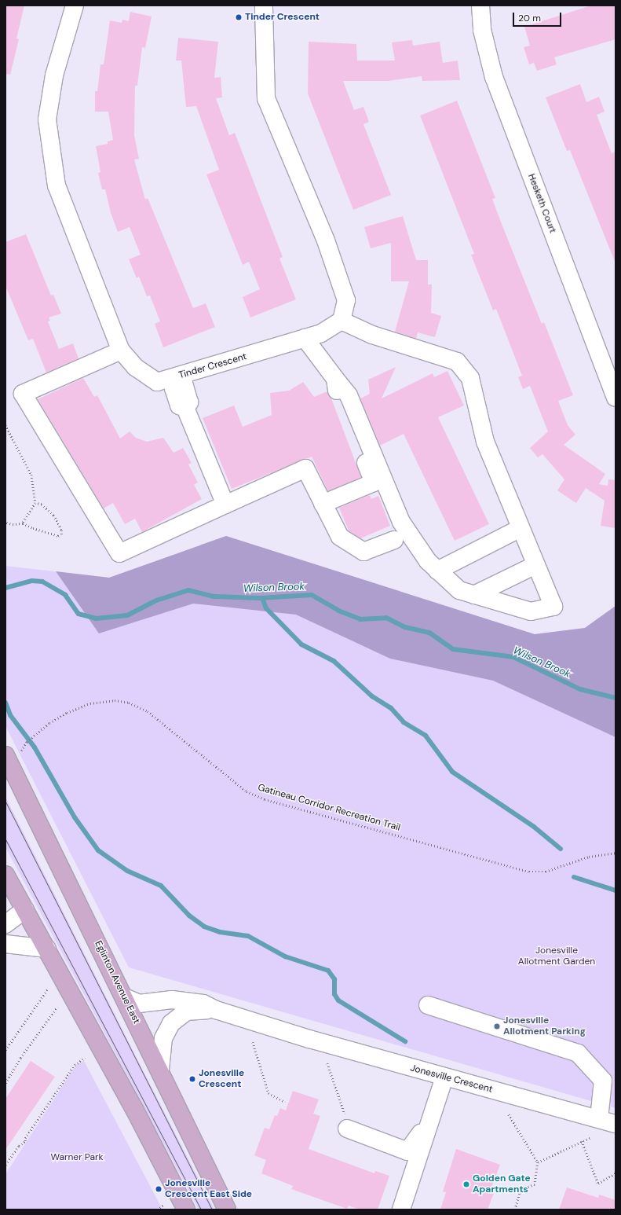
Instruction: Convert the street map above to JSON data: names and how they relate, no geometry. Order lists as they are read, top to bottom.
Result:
{
  "streets": {
    "main road": ["Eglinton Avenue East"],
    "street": ["Hesketh Court", "Tinder Crescent", "Jonesville Crescent"],
    "path": ["Gatineau Corridor Recreation Trail"]
  },
  "crossings": [
    ["Gatineau Corridor Recreation Trail", "Eglinton Avenue East"],
    ["Eglinton Avenue East", "Jonesville Crescent"]
  ],
  "water": ["Wilson Brook"],
  "parks": ["Jonesville Allotment Garden", "Warner Park"],
  "places": [
    "Tinder Crescent",
    "Jonesville Allotment Parking",
    "Jonesville Crescent",
    "Golden Gate Apartments",
    "Jonesville Crescent East Side"
  ],
  "scale_bar": "20 m"
}
